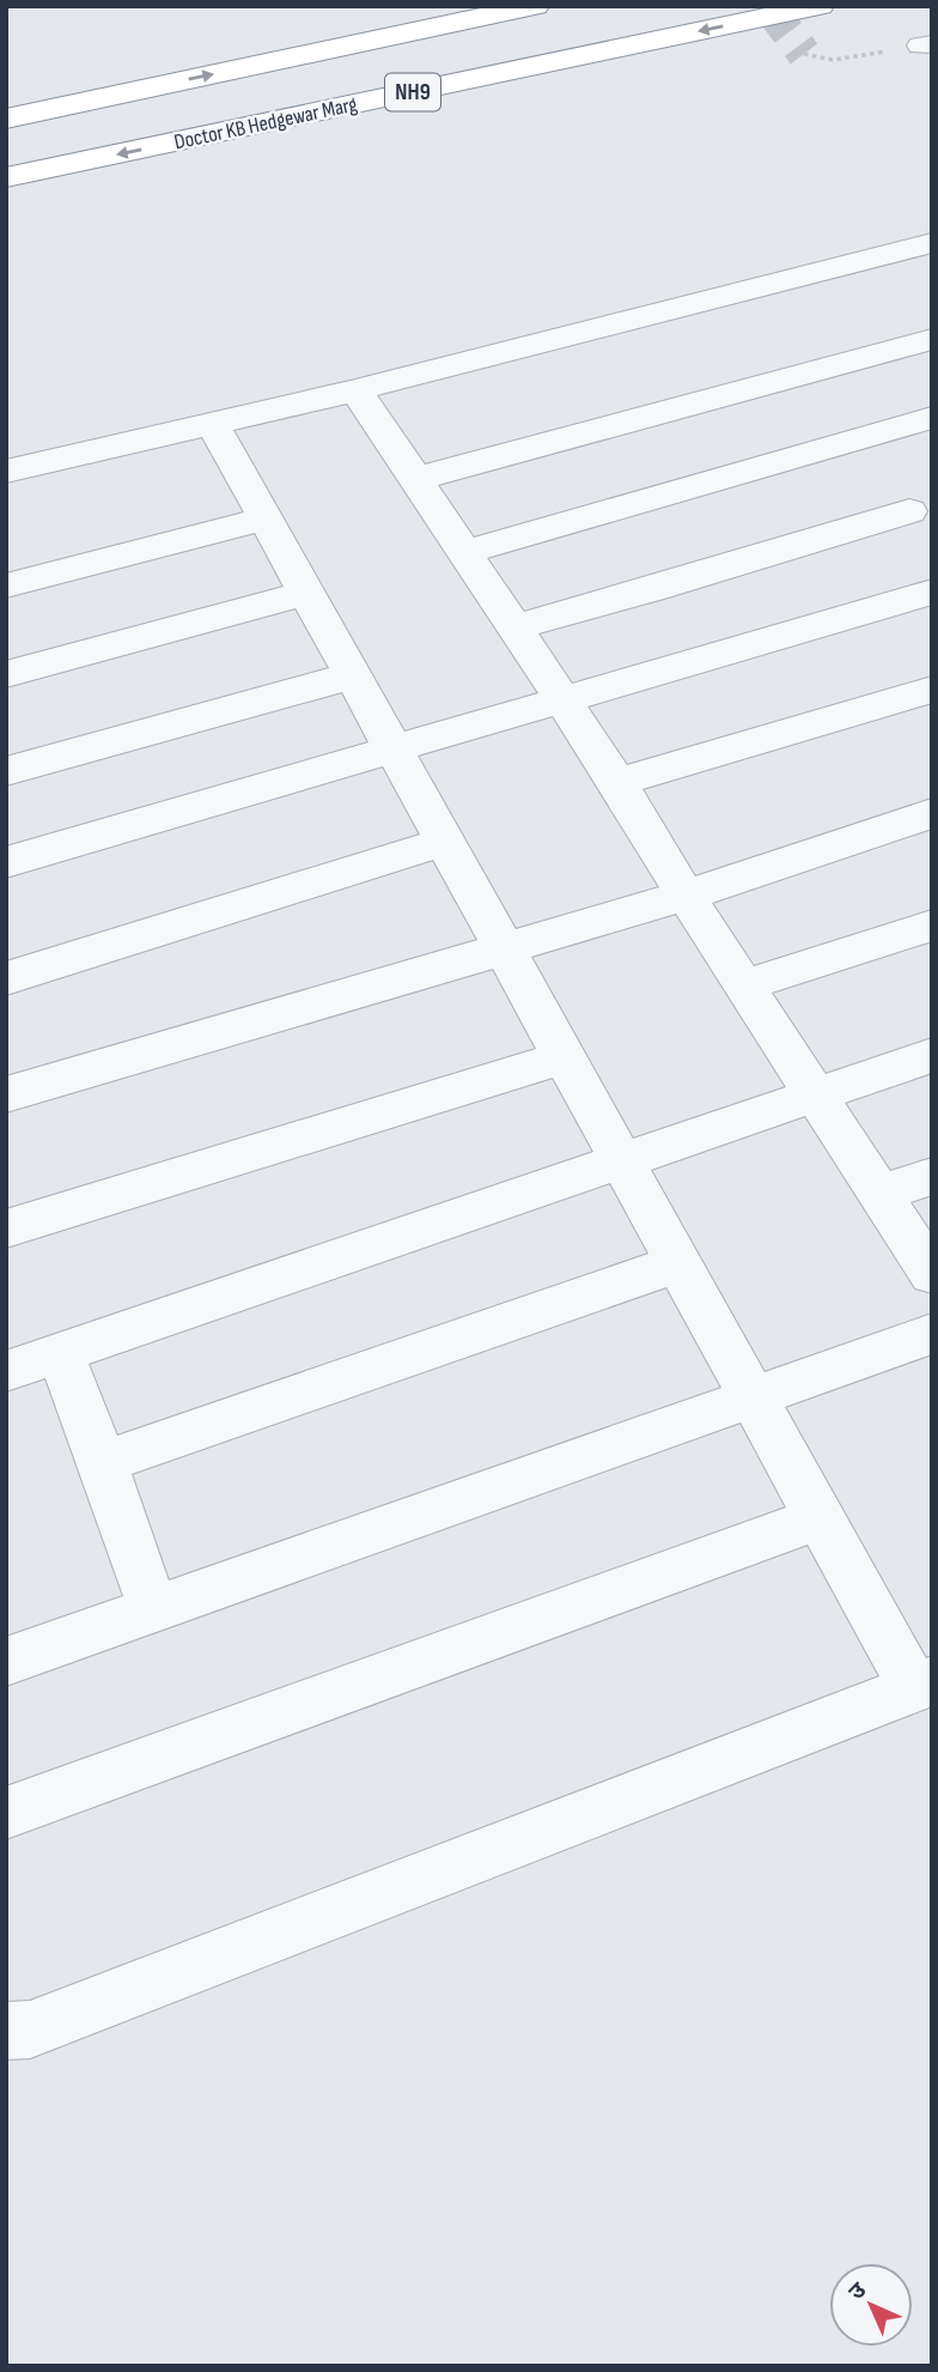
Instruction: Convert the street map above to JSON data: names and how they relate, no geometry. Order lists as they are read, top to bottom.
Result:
{
  "streets": {
    "highway": ["NH9", "Doctor KB Hedgewar Marg"]
  },
  "north": "top left"
}
